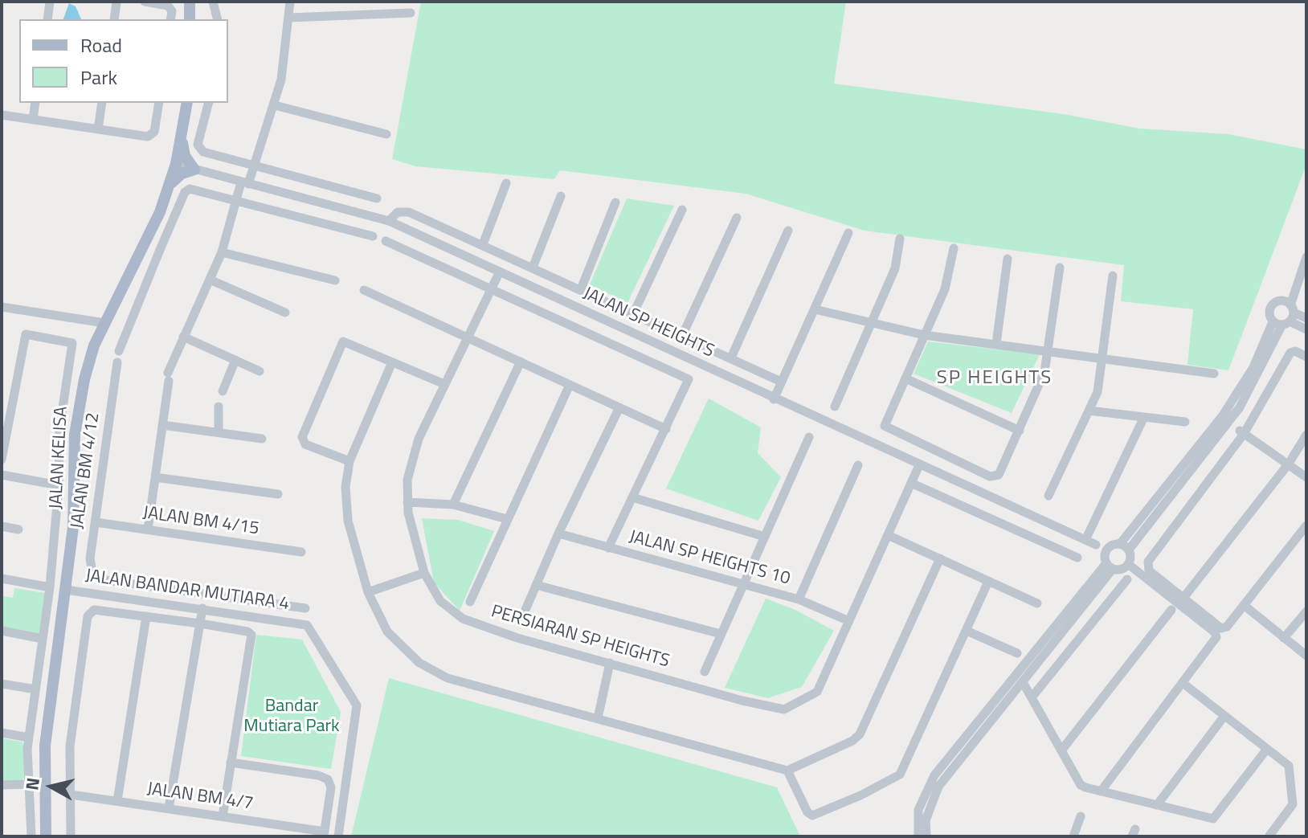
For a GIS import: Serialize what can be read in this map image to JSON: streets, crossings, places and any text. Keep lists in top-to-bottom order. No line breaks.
{"streets":{"main road":["JALAN KELISA"],"street":["JALAN SP HEIGHTS","JALAN BM 4/12","JALAN BM 4/15","JALAN SP HEIGHTS 10","JALAN BANDAR MUTIARA 4","PERSIARAN SP HEIGHTS","JALAN BM 4/7"]},"crossings":[["JALAN SP HEIGHTS","JALAN KELISA"],["JALAN SP HEIGHTS","PERSIARAN SP HEIGHTS"],["JALAN KELISA","JALAN BANDAR MUTIARA 4"],["JALAN BM 4/12","JALAN BM 4/15"],["JALAN SP HEIGHTS 10","PERSIARAN SP HEIGHTS"]],"districts":["SP HEIGHTS"],"parks":["Bandar Mutiara Park"],"legend":["Road","Park"],"north":"left"}
